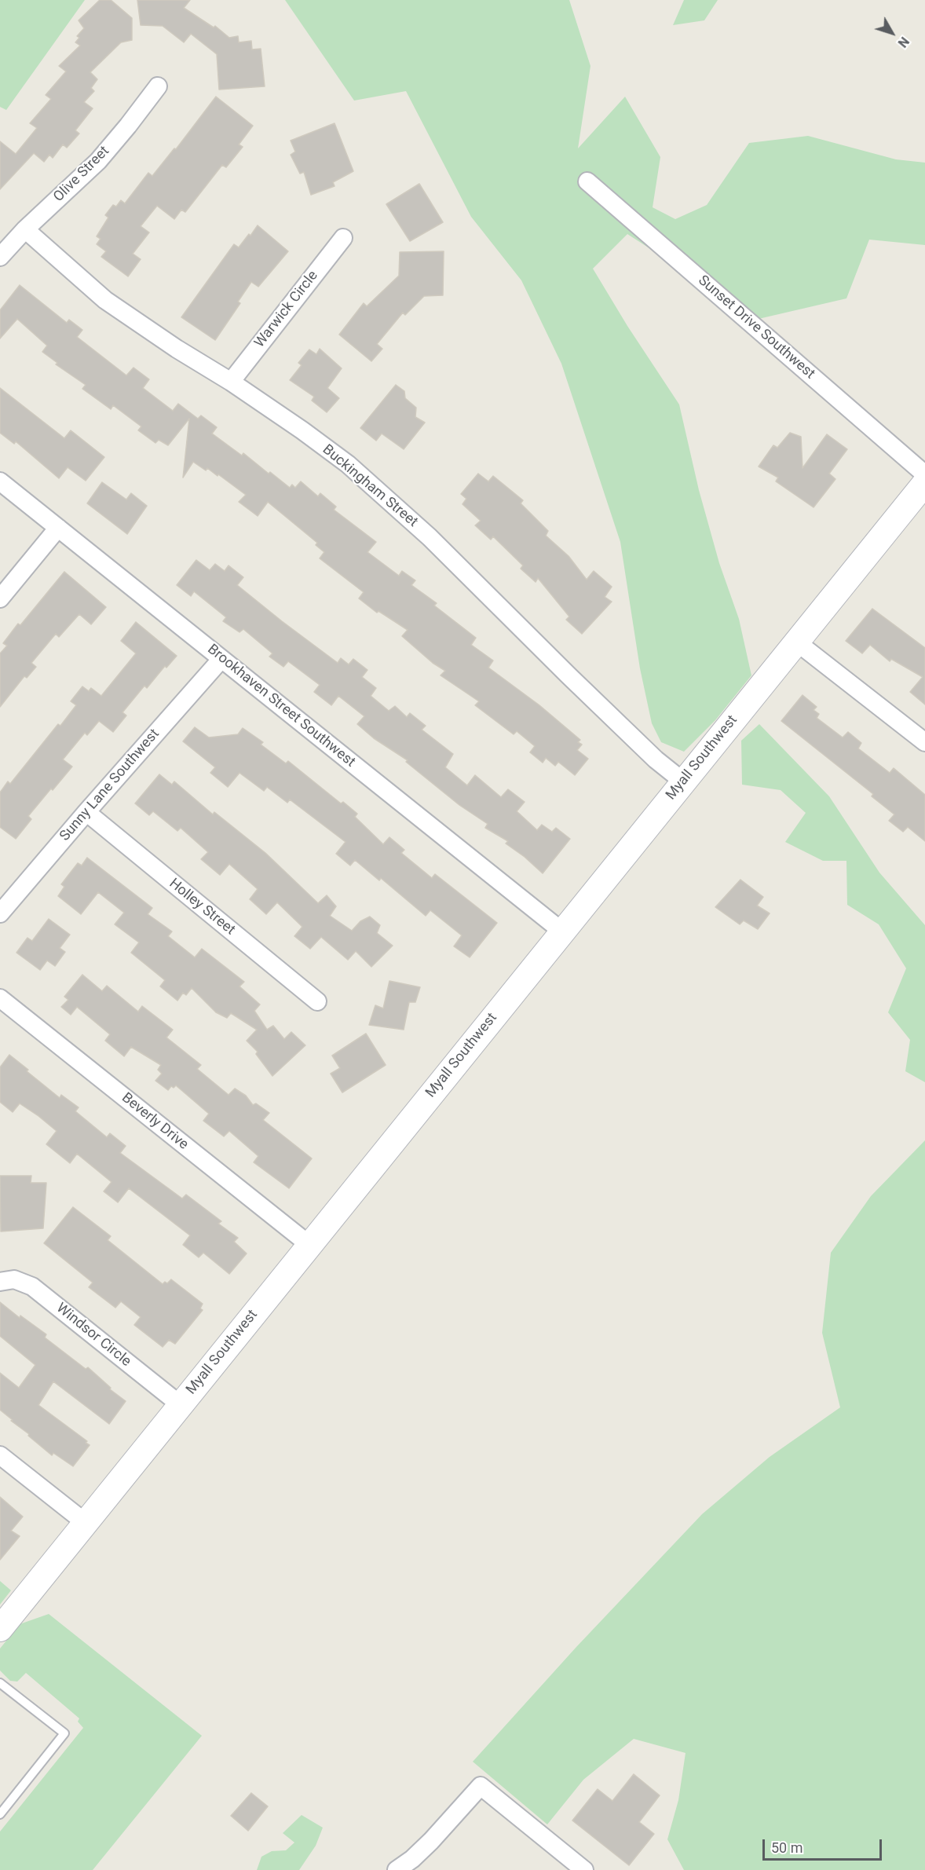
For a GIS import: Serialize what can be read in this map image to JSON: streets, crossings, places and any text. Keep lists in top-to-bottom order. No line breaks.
{"streets":{"street":["Olive Street","Warwick Circle","Sunset Drive Southwest","Buckingham Street","Brookhaven Street Southwest","Myall Southwest","Sunny Lane Southwest","Holley Street","Beverly Drive","Windsor Circle"]},"crossings":[["Olive Street","Buckingham Street"],["Warwick Circle","Buckingham Street"],["Buckingham Street","Myall Southwest"],["Brookhaven Street Southwest","Myall Southwest"],["Brookhaven Street Southwest","Sunny Lane Southwest"],["Myall Southwest","Beverly Drive"],["Myall Southwest","Windsor Circle"],["Sunny Lane Southwest","Holley Street"]],"scale_bar":"50 m","north":"bottom right"}
